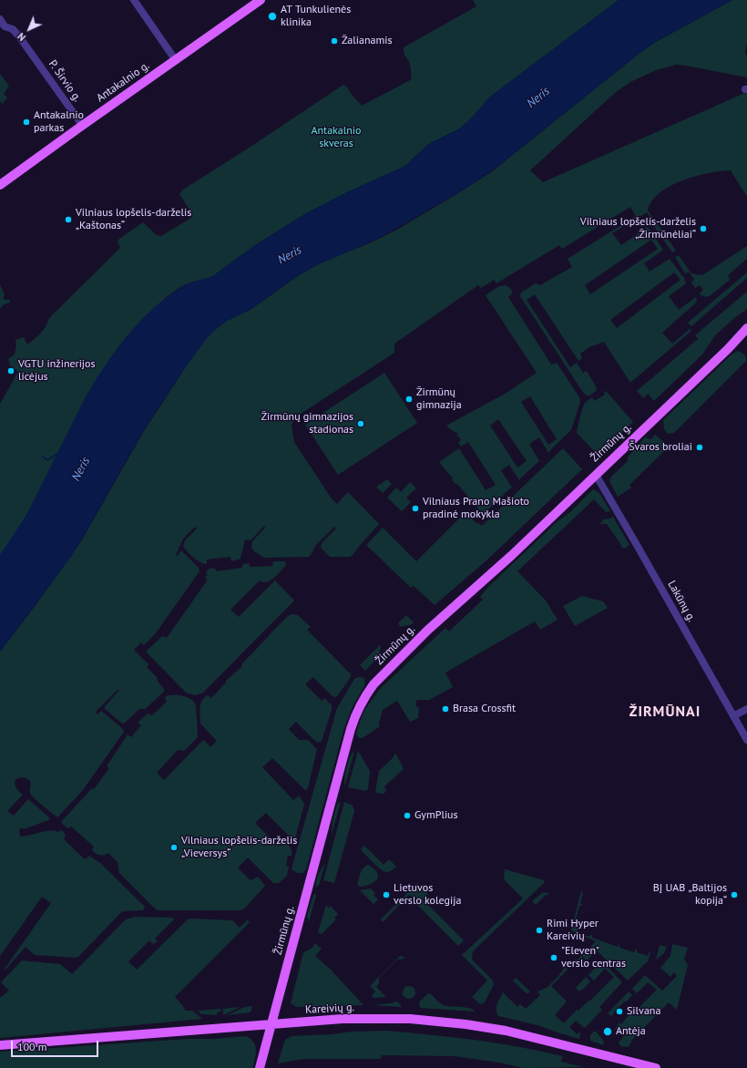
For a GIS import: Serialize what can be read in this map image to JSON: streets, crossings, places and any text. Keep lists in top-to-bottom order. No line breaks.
{"streets":{"main road":["Antakalnio g.","Žirmūnų g.","Kareivių g."],"street":["P. Širvio g.","Lakūnų g."]},"crossings":[["P. Širvio g.","Antakalnio g."],["Žirmūnų g.","Lakūnų g."],["Žirmūnų g.","Kareivių g."]],"districts":["ŽIRMŪNAI"],"water":["Neris"],"parks":["Antakalnio skveras"],"places":["AT Tunkulienės klinika","Žalianamis","Antakalnio parkas","Vilniaus lopšelis-darželis „Kaštonas“","Vilniaus lopšelis-darželis „Žirmūnėliai“","VGTU inžinerijos licėjus","Žirmūnų gimnazija","Žirmūnų gimnazijos stadionas","Švaros broliai","Vilniaus Prano Mašioto pradinė mokykla","Brasa Crossfit","GymPlius","Vilniaus lopšelis-darželis „Vieversys“","Lietuvos verslo kolegija","BĮ UAB „Baltijos kopija“","Rimi Hyper Kareivių","\"Eleven\" verslo centras","Silvana","Antėja"],"scale_bar":"100 m","north":"bottom left"}
